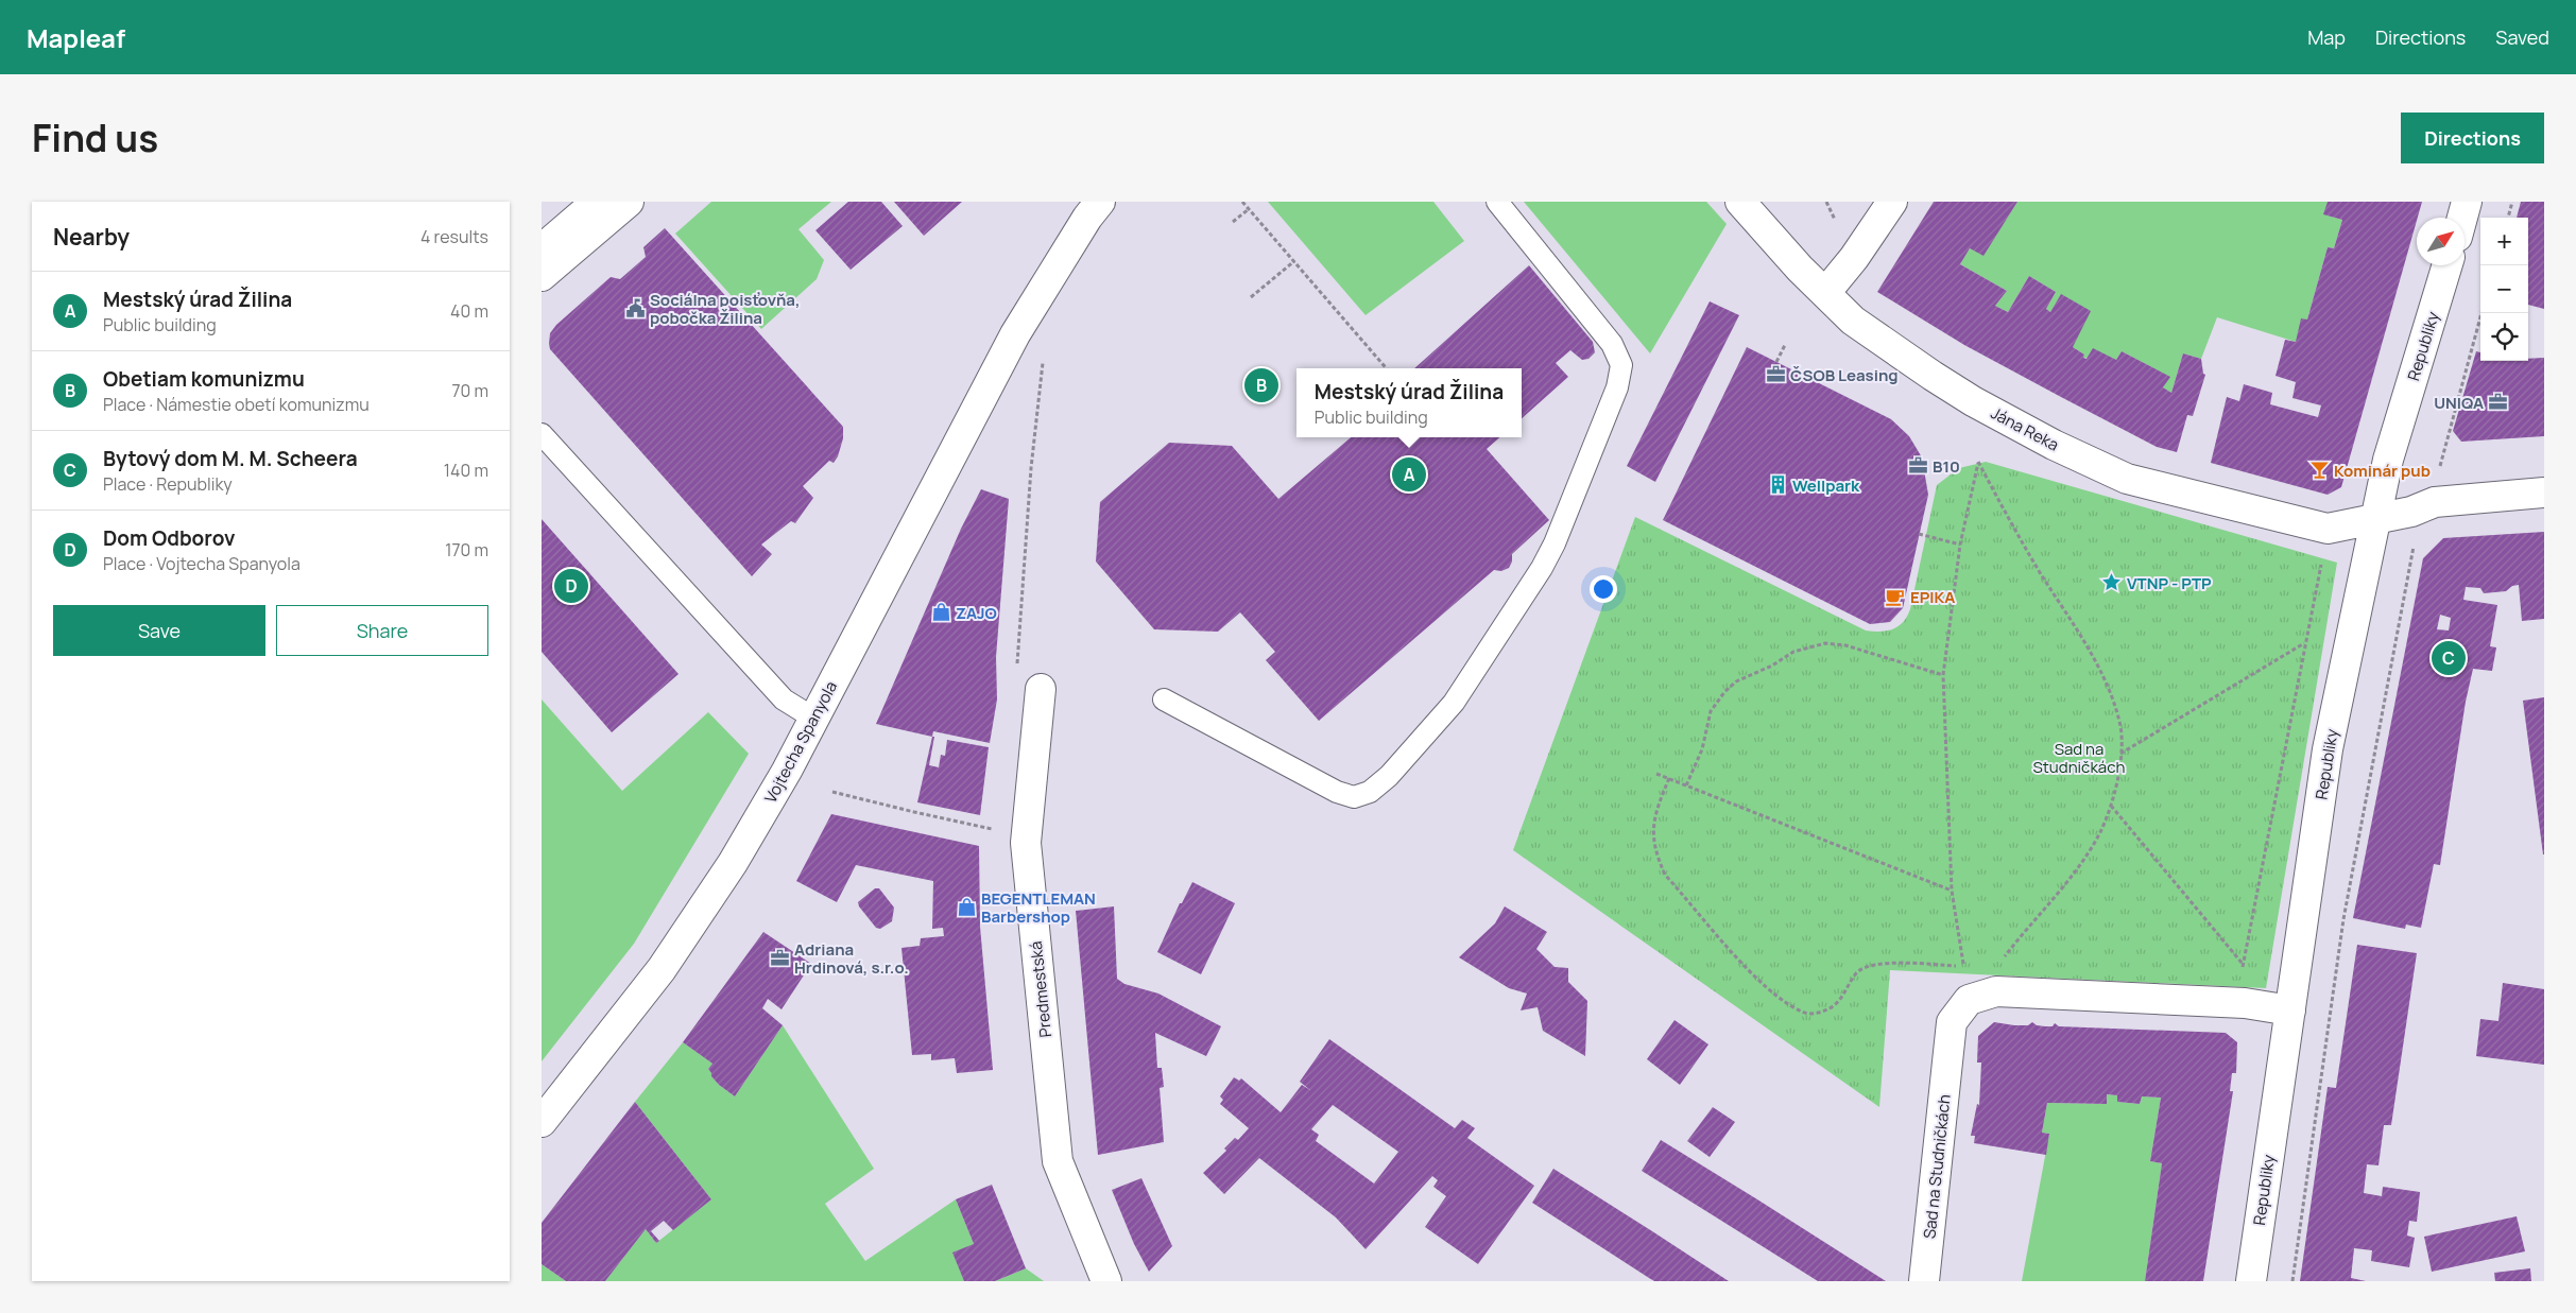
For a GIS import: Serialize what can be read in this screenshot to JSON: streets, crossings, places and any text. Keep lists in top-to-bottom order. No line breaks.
{"streets":{"street":["Republiky","Jána Reka","Vojtecha Spanyola","Predmestská","Sad na Studničkách"]},"crossings":[["Republiky","Jána Reka"],["Republiky","Sad na Studničkách"]],"parks":["Sad na Studničkách"],"places":{"public building":["Sociálna poisťovňa, pobočka Žilina"],"office":["ČSOB Leasing","UNIQA","B10","Adriana Hrdinová, s.r.o."],"bar":["Kominár pub"],"building":["Wellpark"],"place":["VTNP - PTP"],"cafe":["EPIKA"],"shop":["ZAJO","BEGENTLEMAN Barbershop"]},"north":"top right","page":{"header":"Mapleaf","nav":["Map","Directions","Saved"],"title":"Find us","buttons":["Directions",["Save","Share"]],"heading":["Nearby","4 results"],"map_buttons":["+","−"],"list":[{"mark":"A","name":"Mestský úrad Žilina","note":"Public building","value":"40 m"},{"mark":"B","name":"Obetiam komunizmu","note":"Place · Námestie obetí komunizmu","value":"70 m"},{"mark":"C","name":"Bytový dom M. M. Scheera","note":"Place · Republiky","value":"140 m"},{"mark":"D","name":"Dom Odborov","note":"Place · Vojtecha Spanyola","value":"170 m"}],"pins":["B","A","D","C"],"popup":["Mestský úrad Žilina","Public building"]}}
